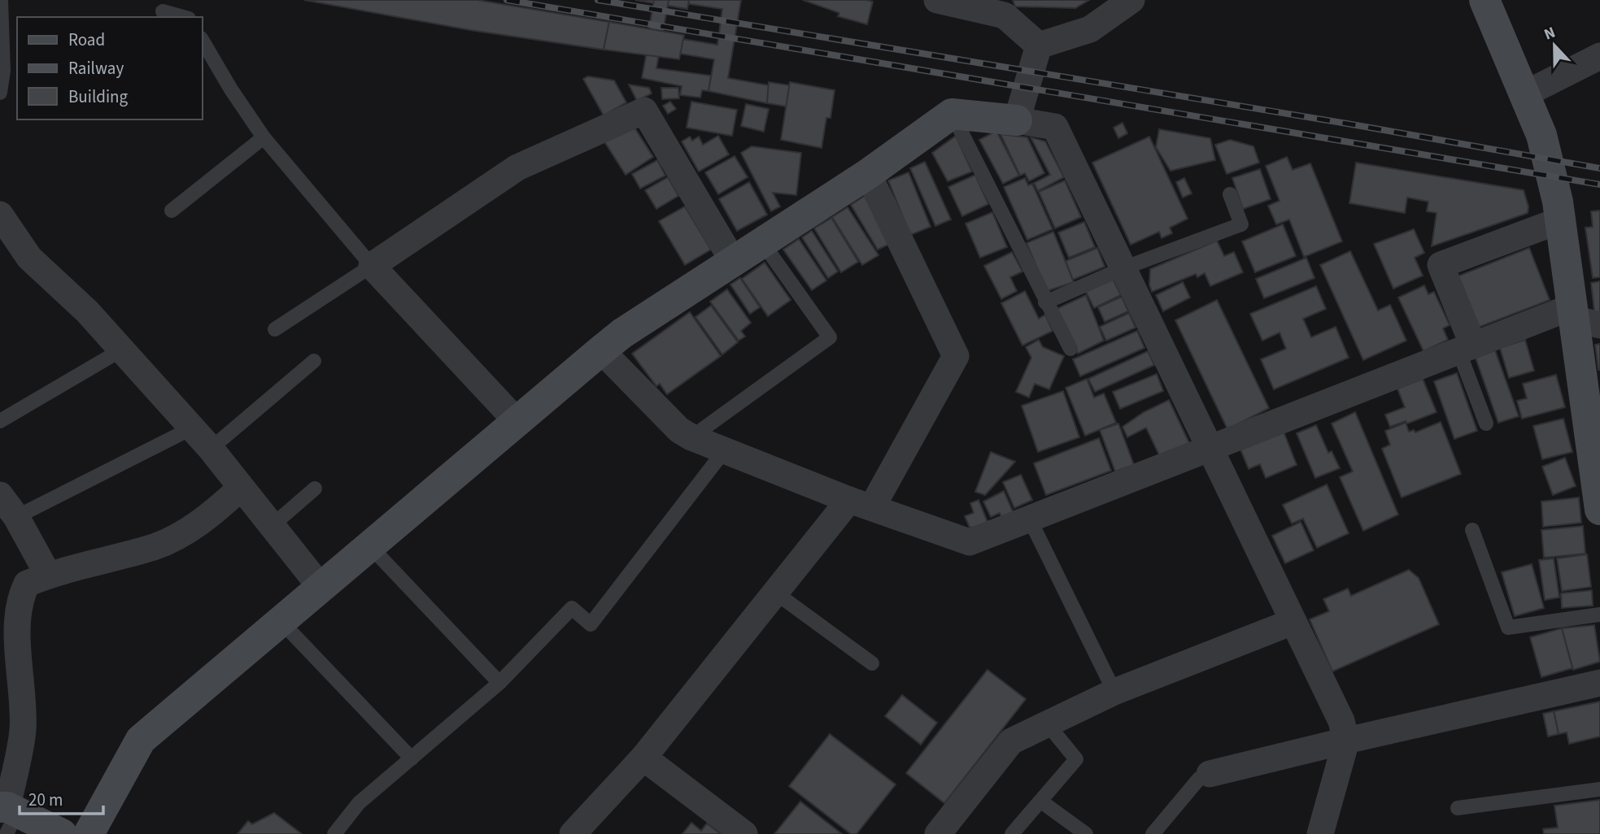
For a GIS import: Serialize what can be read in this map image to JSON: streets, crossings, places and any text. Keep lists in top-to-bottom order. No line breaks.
{"legend":["Road","Railway","Building"],"scale_bar":"20 m","north":"top"}
